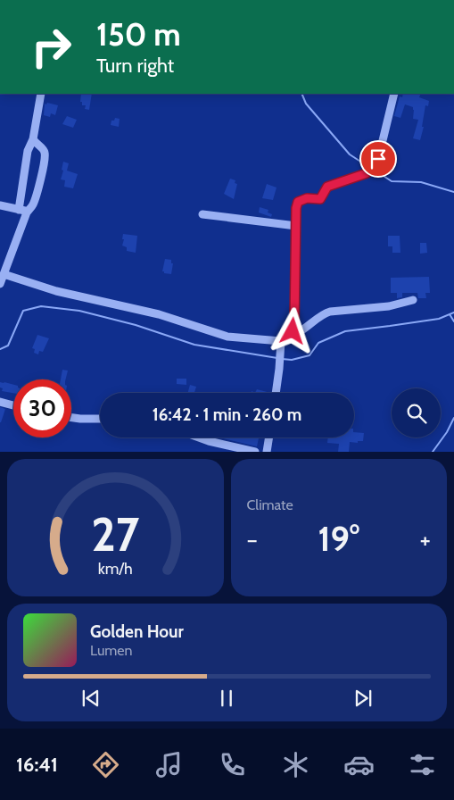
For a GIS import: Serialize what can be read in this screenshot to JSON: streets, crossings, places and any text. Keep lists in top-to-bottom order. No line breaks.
{"page":{"turn":["150 m","Turn right"],"limit":"30","trip":"16:42 · 1 min · 260 m","tile":"Climate","heat":["−","19°","+"],"song":["Golden Hour","Lumen"],"tabs":"16:41","gauge":["27","km/h"]}}
